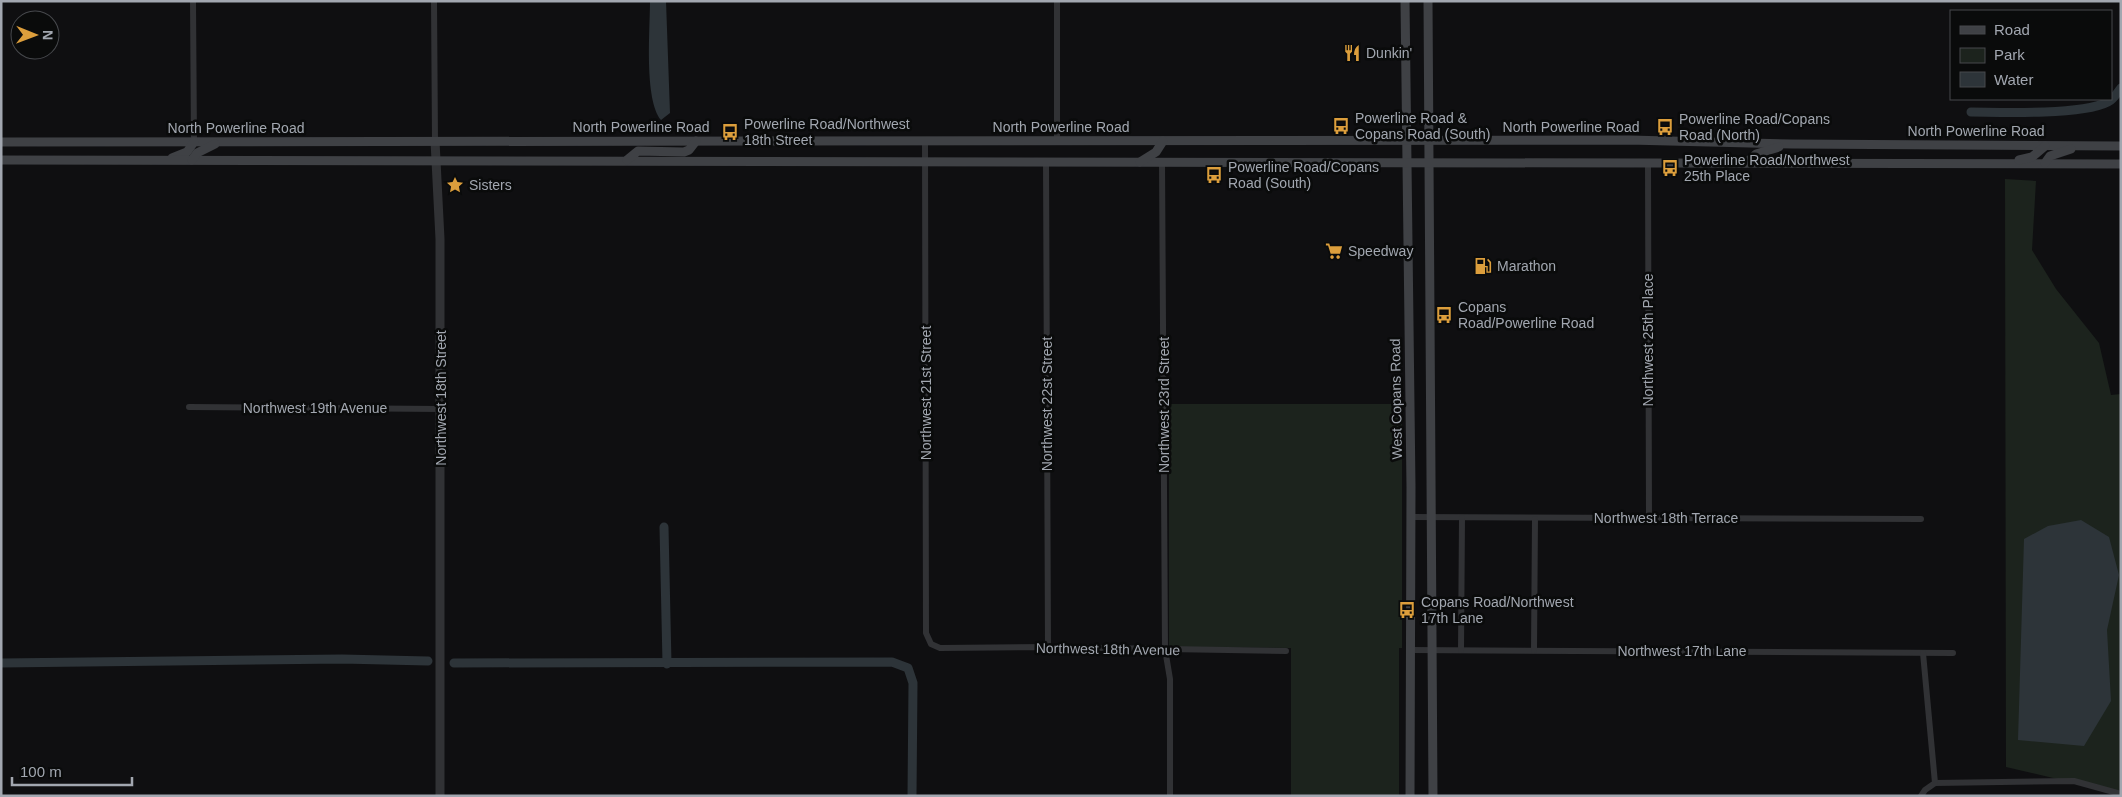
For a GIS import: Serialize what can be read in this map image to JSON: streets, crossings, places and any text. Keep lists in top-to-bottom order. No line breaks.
{"streets":{"main road":["North Powerline Road","West Copans Road"],"street":["Northwest 25th Place","Northwest 21st Street","Northwest 18th Street","Northwest 22st Street","Northwest 23rd Street","Northwest 19th Avenue","Northwest 18th Terrace","Northwest 18th Avenue","Northwest 17th Lane"]},"crossings":[["North Powerline Road","Northwest 21st Street"],["North Powerline Road","Northwest 18th Street"],["North Powerline Road","West Copans Road"],["Northwest 25th Place","Northwest 18th Terrace"],["Northwest 21st Street","Northwest 18th Avenue"],["Northwest 18th Street","Northwest 19th Avenue"],["West Copans Road","Northwest 18th Terrace"],["West Copans Road","Northwest 17th Lane"],["Northwest 22st Street","Northwest 18th Avenue"],["Northwest 23rd Street","Northwest 18th Avenue"]],"places":{"restaurant":["Dunkin'"],"bus stop":["Powerline Road & Copans Road (South)","Powerline Road/Copans Road (North)","Powerline Road/Northwest 18th Street","Powerline Road/Northwest 25th Place","Powerline Road/Copans Road (South)","Copans Road/Powerline Road","Copans Road/Northwest 17th Lane"],"place":["Sisters"],"supermarket":["Speedway"],"fuel station":["Marathon"]},"legend":["Road","Park","Water"],"scale_bar":"100 m","north":"right"}
